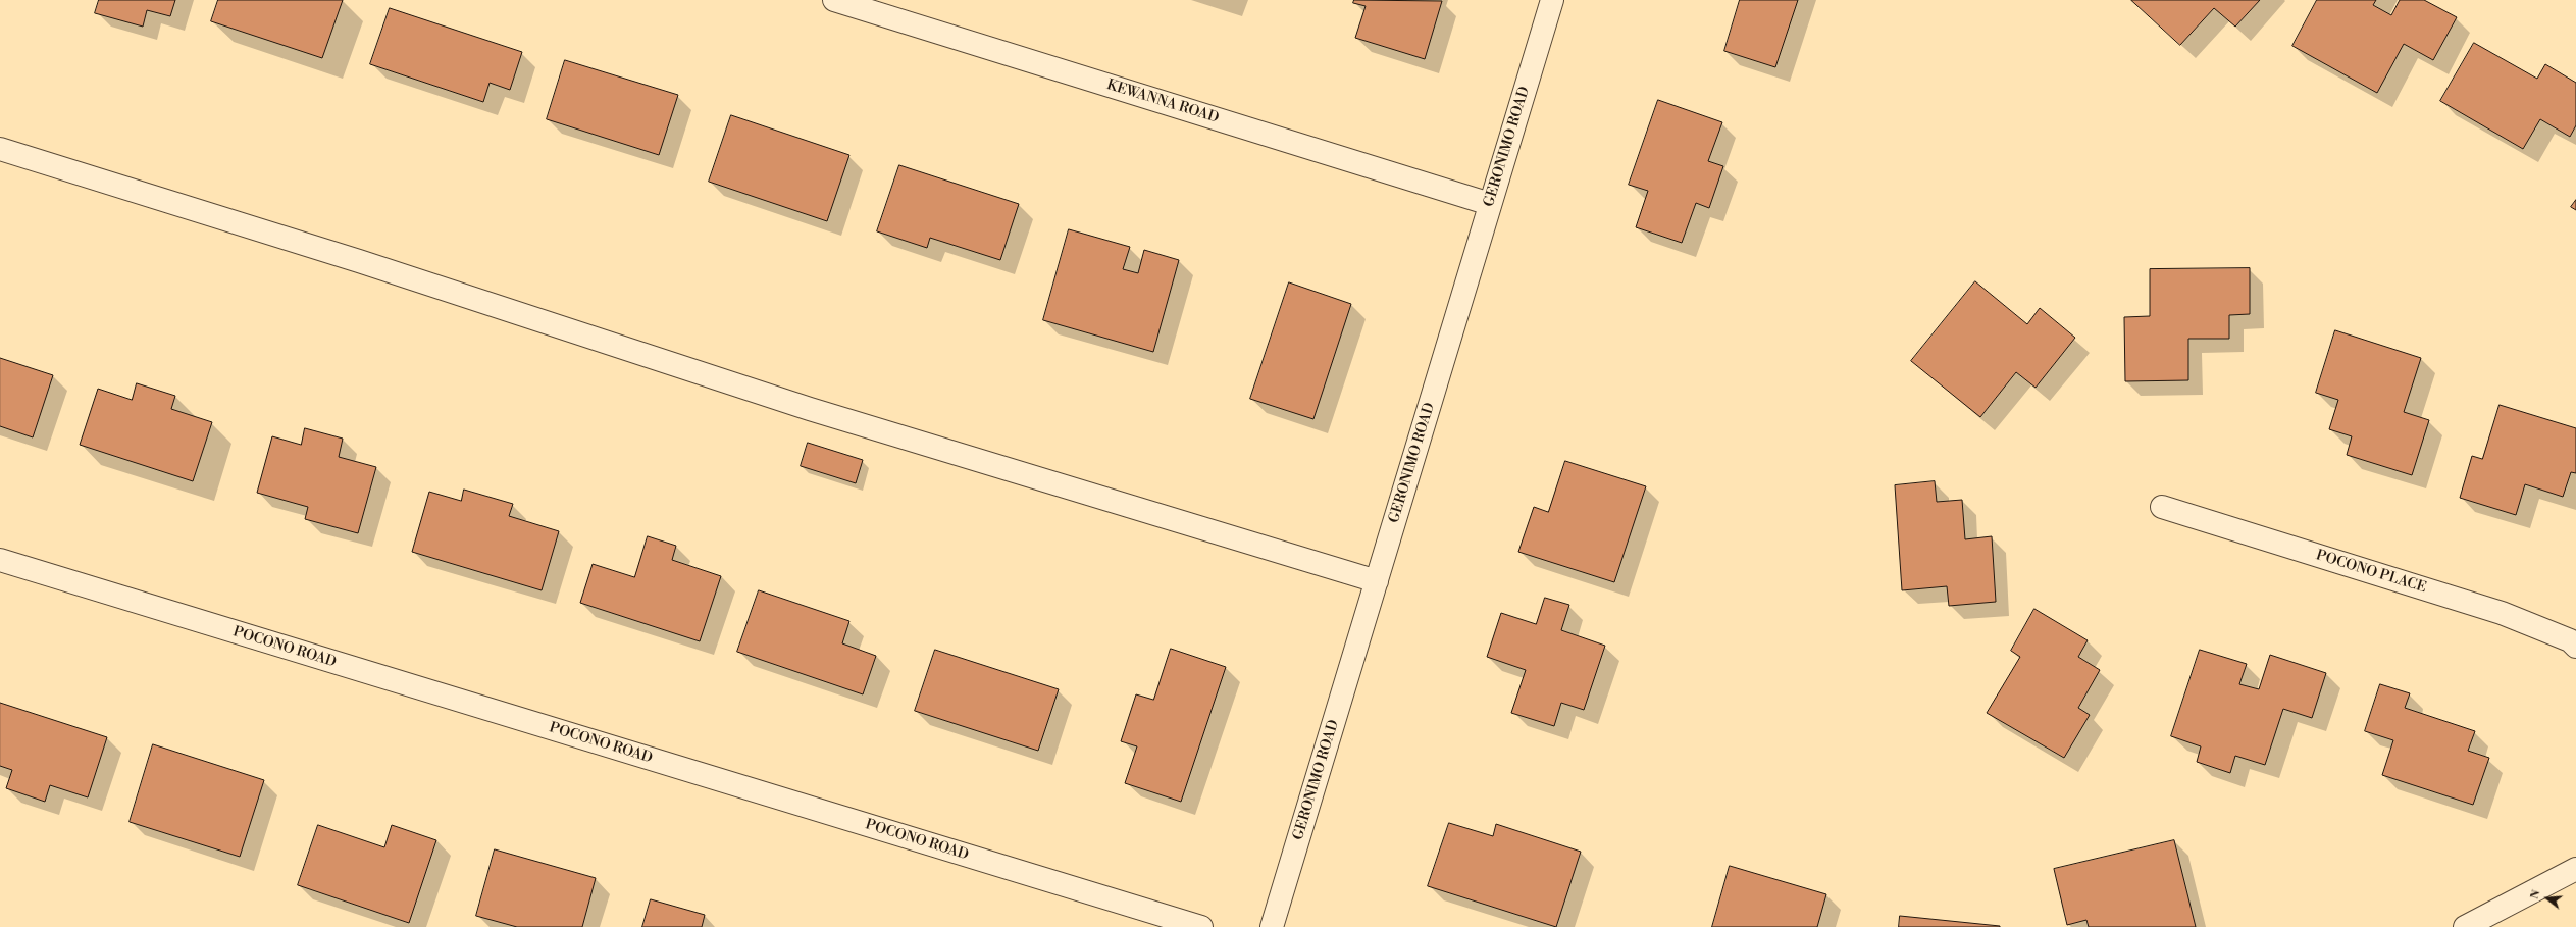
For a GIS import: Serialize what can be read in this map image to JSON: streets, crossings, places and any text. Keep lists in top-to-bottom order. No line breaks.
{"streets":{"street":["KEWANNA ROAD","GERONIMO ROAD","POCONO PLACE","POCONO ROAD"]},"crossings":[["KEWANNA ROAD","GERONIMO ROAD"]],"north":"left"}
